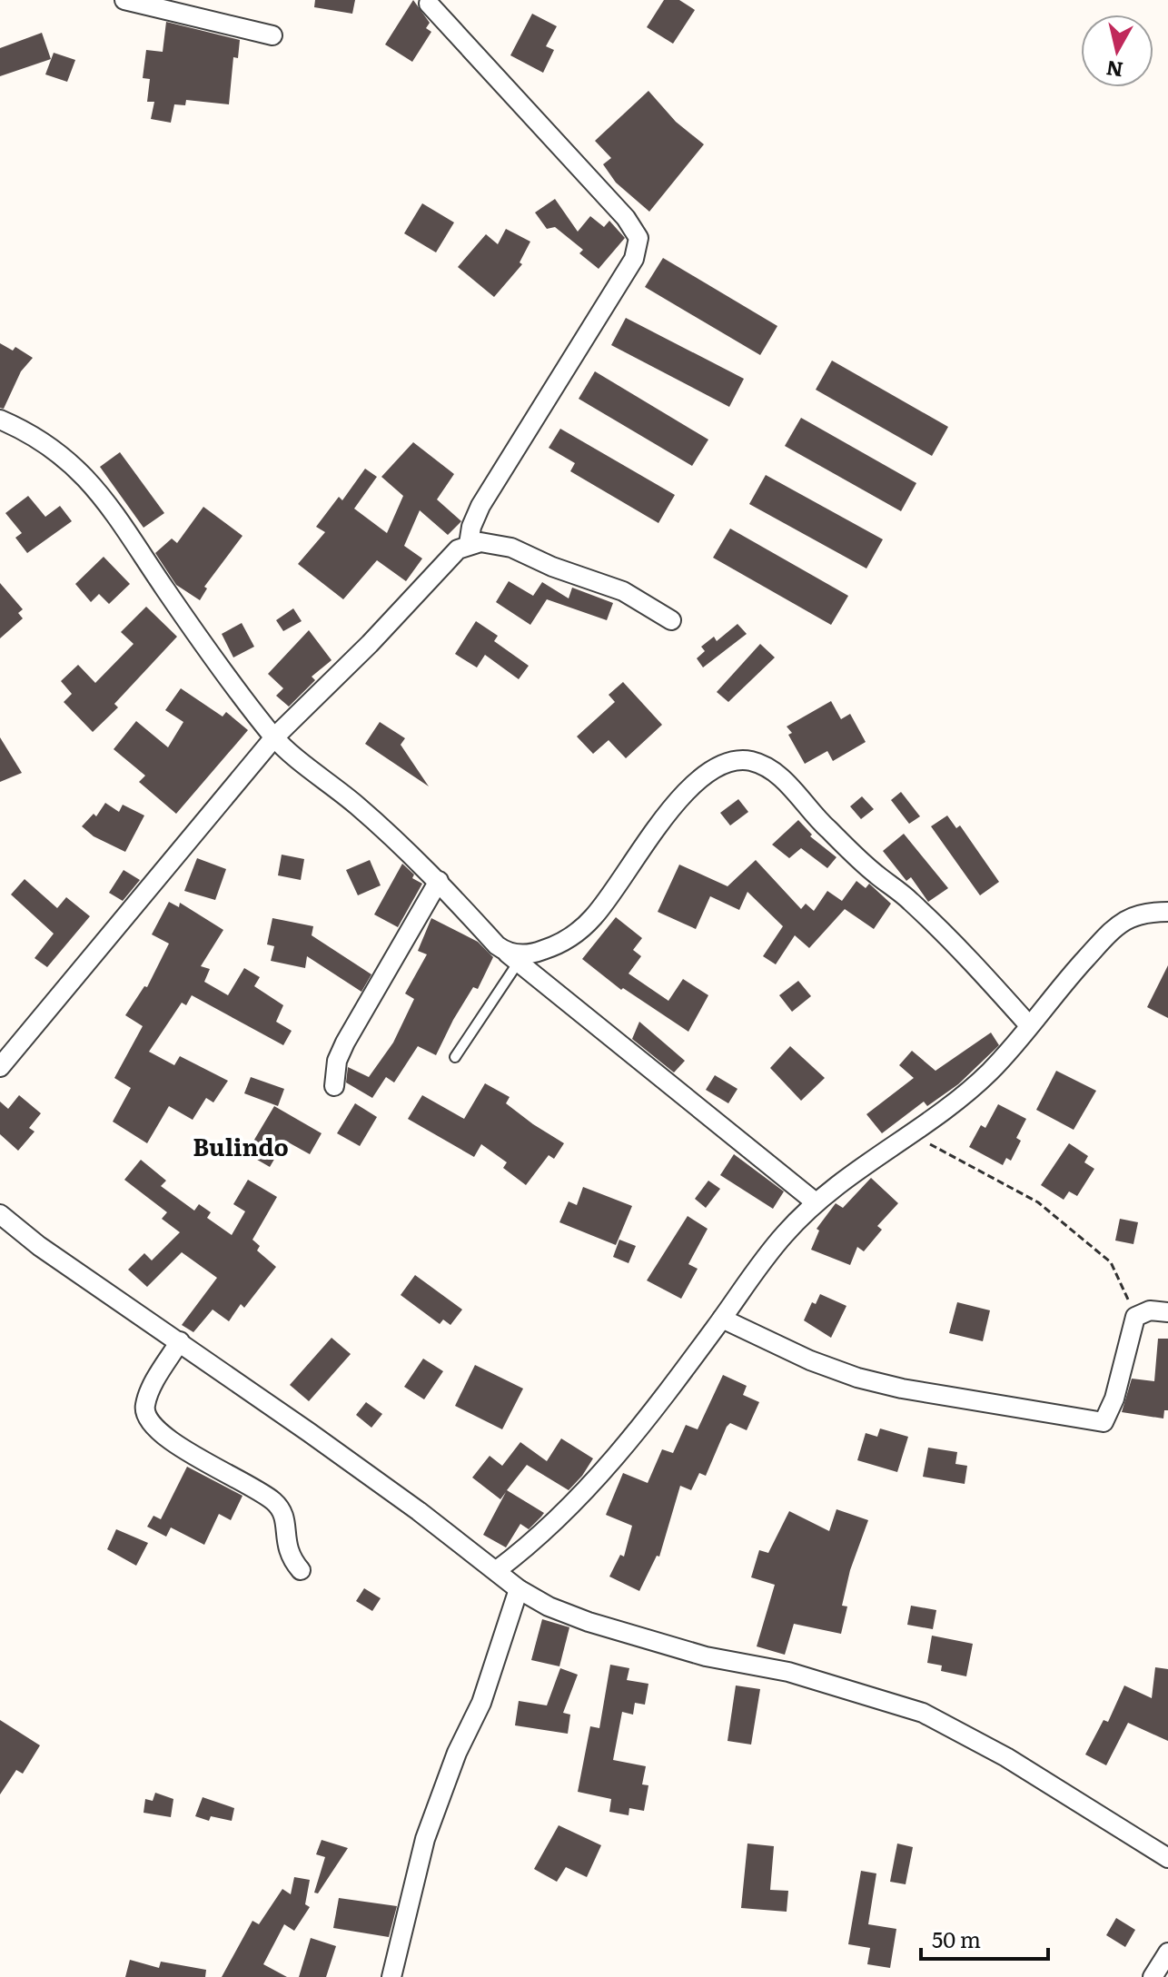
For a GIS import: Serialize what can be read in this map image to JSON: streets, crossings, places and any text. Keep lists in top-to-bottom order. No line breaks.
{"districts":["Bulindo"],"scale_bar":"50 m","north":"bottom"}
